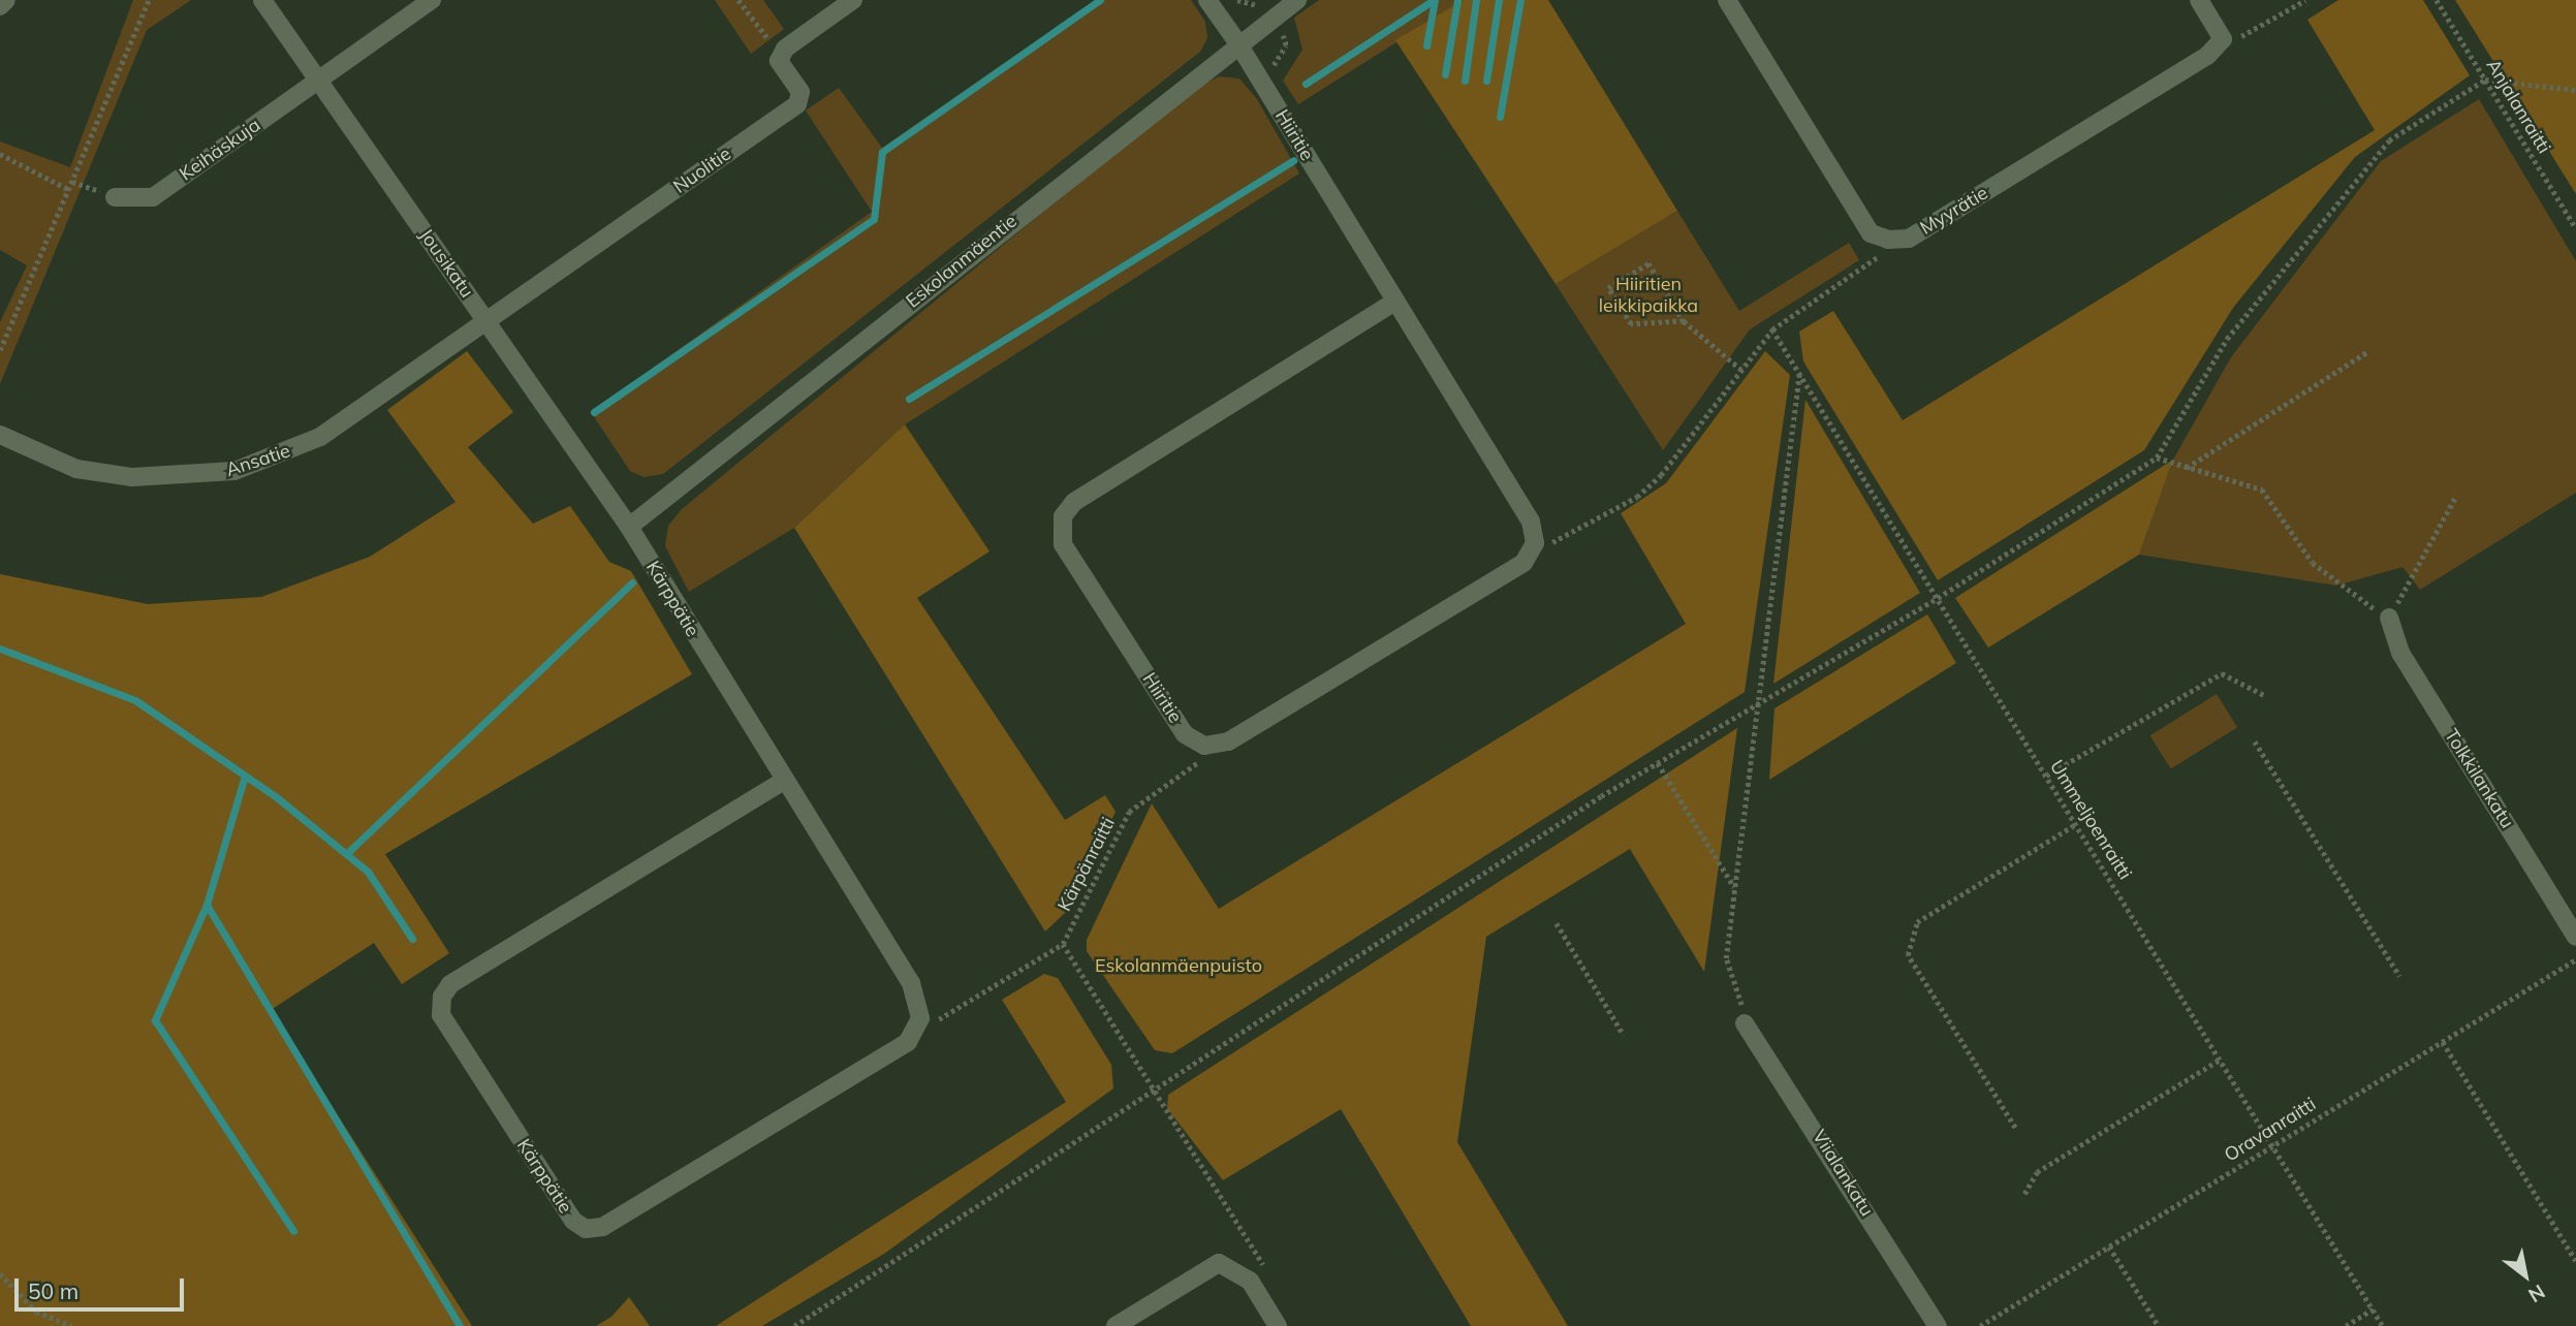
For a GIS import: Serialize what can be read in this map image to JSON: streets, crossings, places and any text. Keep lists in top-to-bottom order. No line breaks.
{"streets":{"street":["Hiiritie","Keihäskuja","Nuolitie","Myyrätie","Eskolanmäentie","Jousikatu","Ansatie","Kärppätie","Tolkkilankatu","Viialankatu"],"path":["Anjalanraitti","Ummeljoenraitti","Kärpänraitti","Oravanraitti"]},"crossings":[["Hiiritie","Eskolanmäentie"],["Hiiritie","Kärpänraitti"],["Keihäskuja","Jousikatu"],["Nuolitie","Jousikatu"],["Nuolitie","Ansatie"],["Eskolanmäentie","Jousikatu"],["Eskolanmäentie","Kärppätie"],["Jousikatu","Ansatie"],["Jousikatu","Kärppätie"],["Ummeljoenraitti","Oravanraitti"]],"parks":["Hiiritien leikkipaikka","Eskolanmäenpuisto"],"scale_bar":"50 m","north":"bottom right"}
